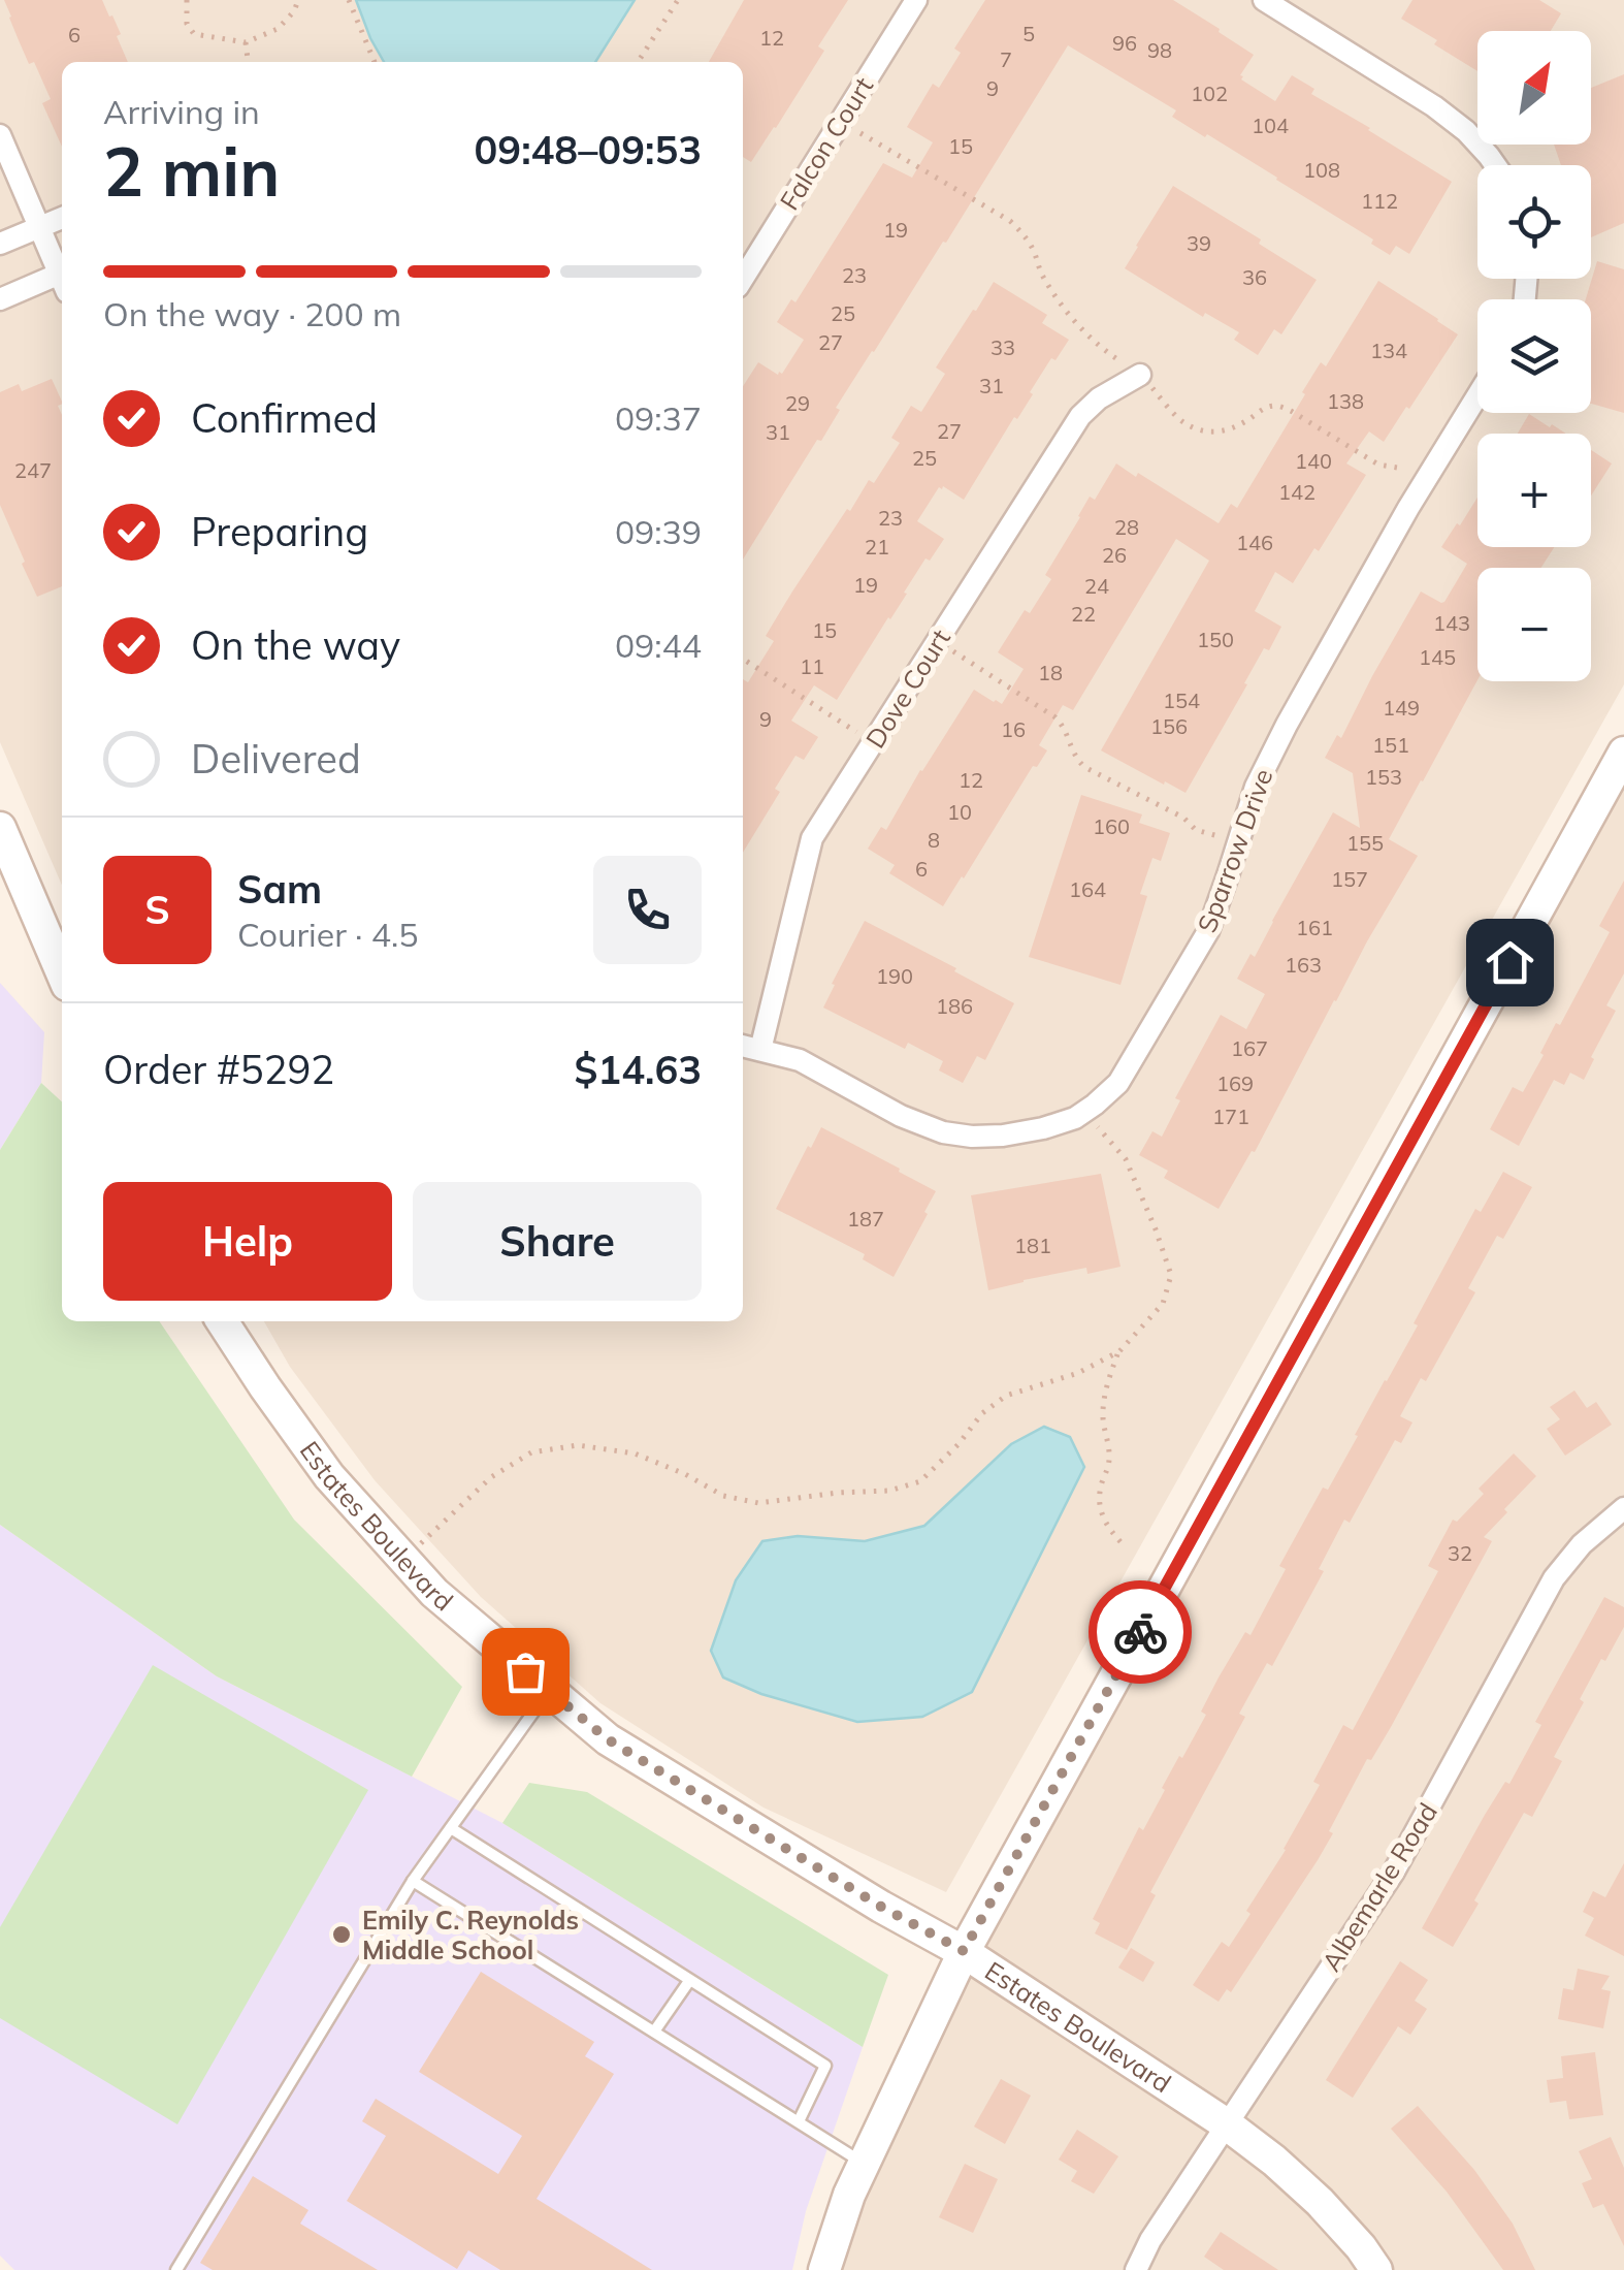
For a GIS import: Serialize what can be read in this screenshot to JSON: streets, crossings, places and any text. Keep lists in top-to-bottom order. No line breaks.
{"streets":{"street":["Falcon Court","Dove Court","Sparrow Drive","Estates Boulevard","Albemarle Road"]},"crossings":[["Dove Court","Sparrow Drive"],["Estates Boulevard","Albemarle Road"]],"places":["Emily C. Reynolds Middle School"],"house_numbers":["5","6","12","96","98","7","9","102","104","15","108","112","19","39","23","36","25","27","33","134","31","138","29","27","31","25","140","247","142","23","28","146","21","26","19","24","22","143","15","150","145","11","18","154","149","9","156","16","151","153","12","10","160","8","155","6","157","164","161","163","190","186","167","169","171","187","181","32"],"north":"top right","page":{"map_buttons":["+","−"],"heading":["2 min","Arriving in","09:48–09:53"],"panel":["Sam","Courier · 4.5","Order #5292","$14.63"],"bar":"On the way · 200 m","list":[["Confirmed","09:37"],["Preparing","09:39"],["On the way","09:44"],"Delivered"],"round":"S","buttons":["Help","Share"]}}
